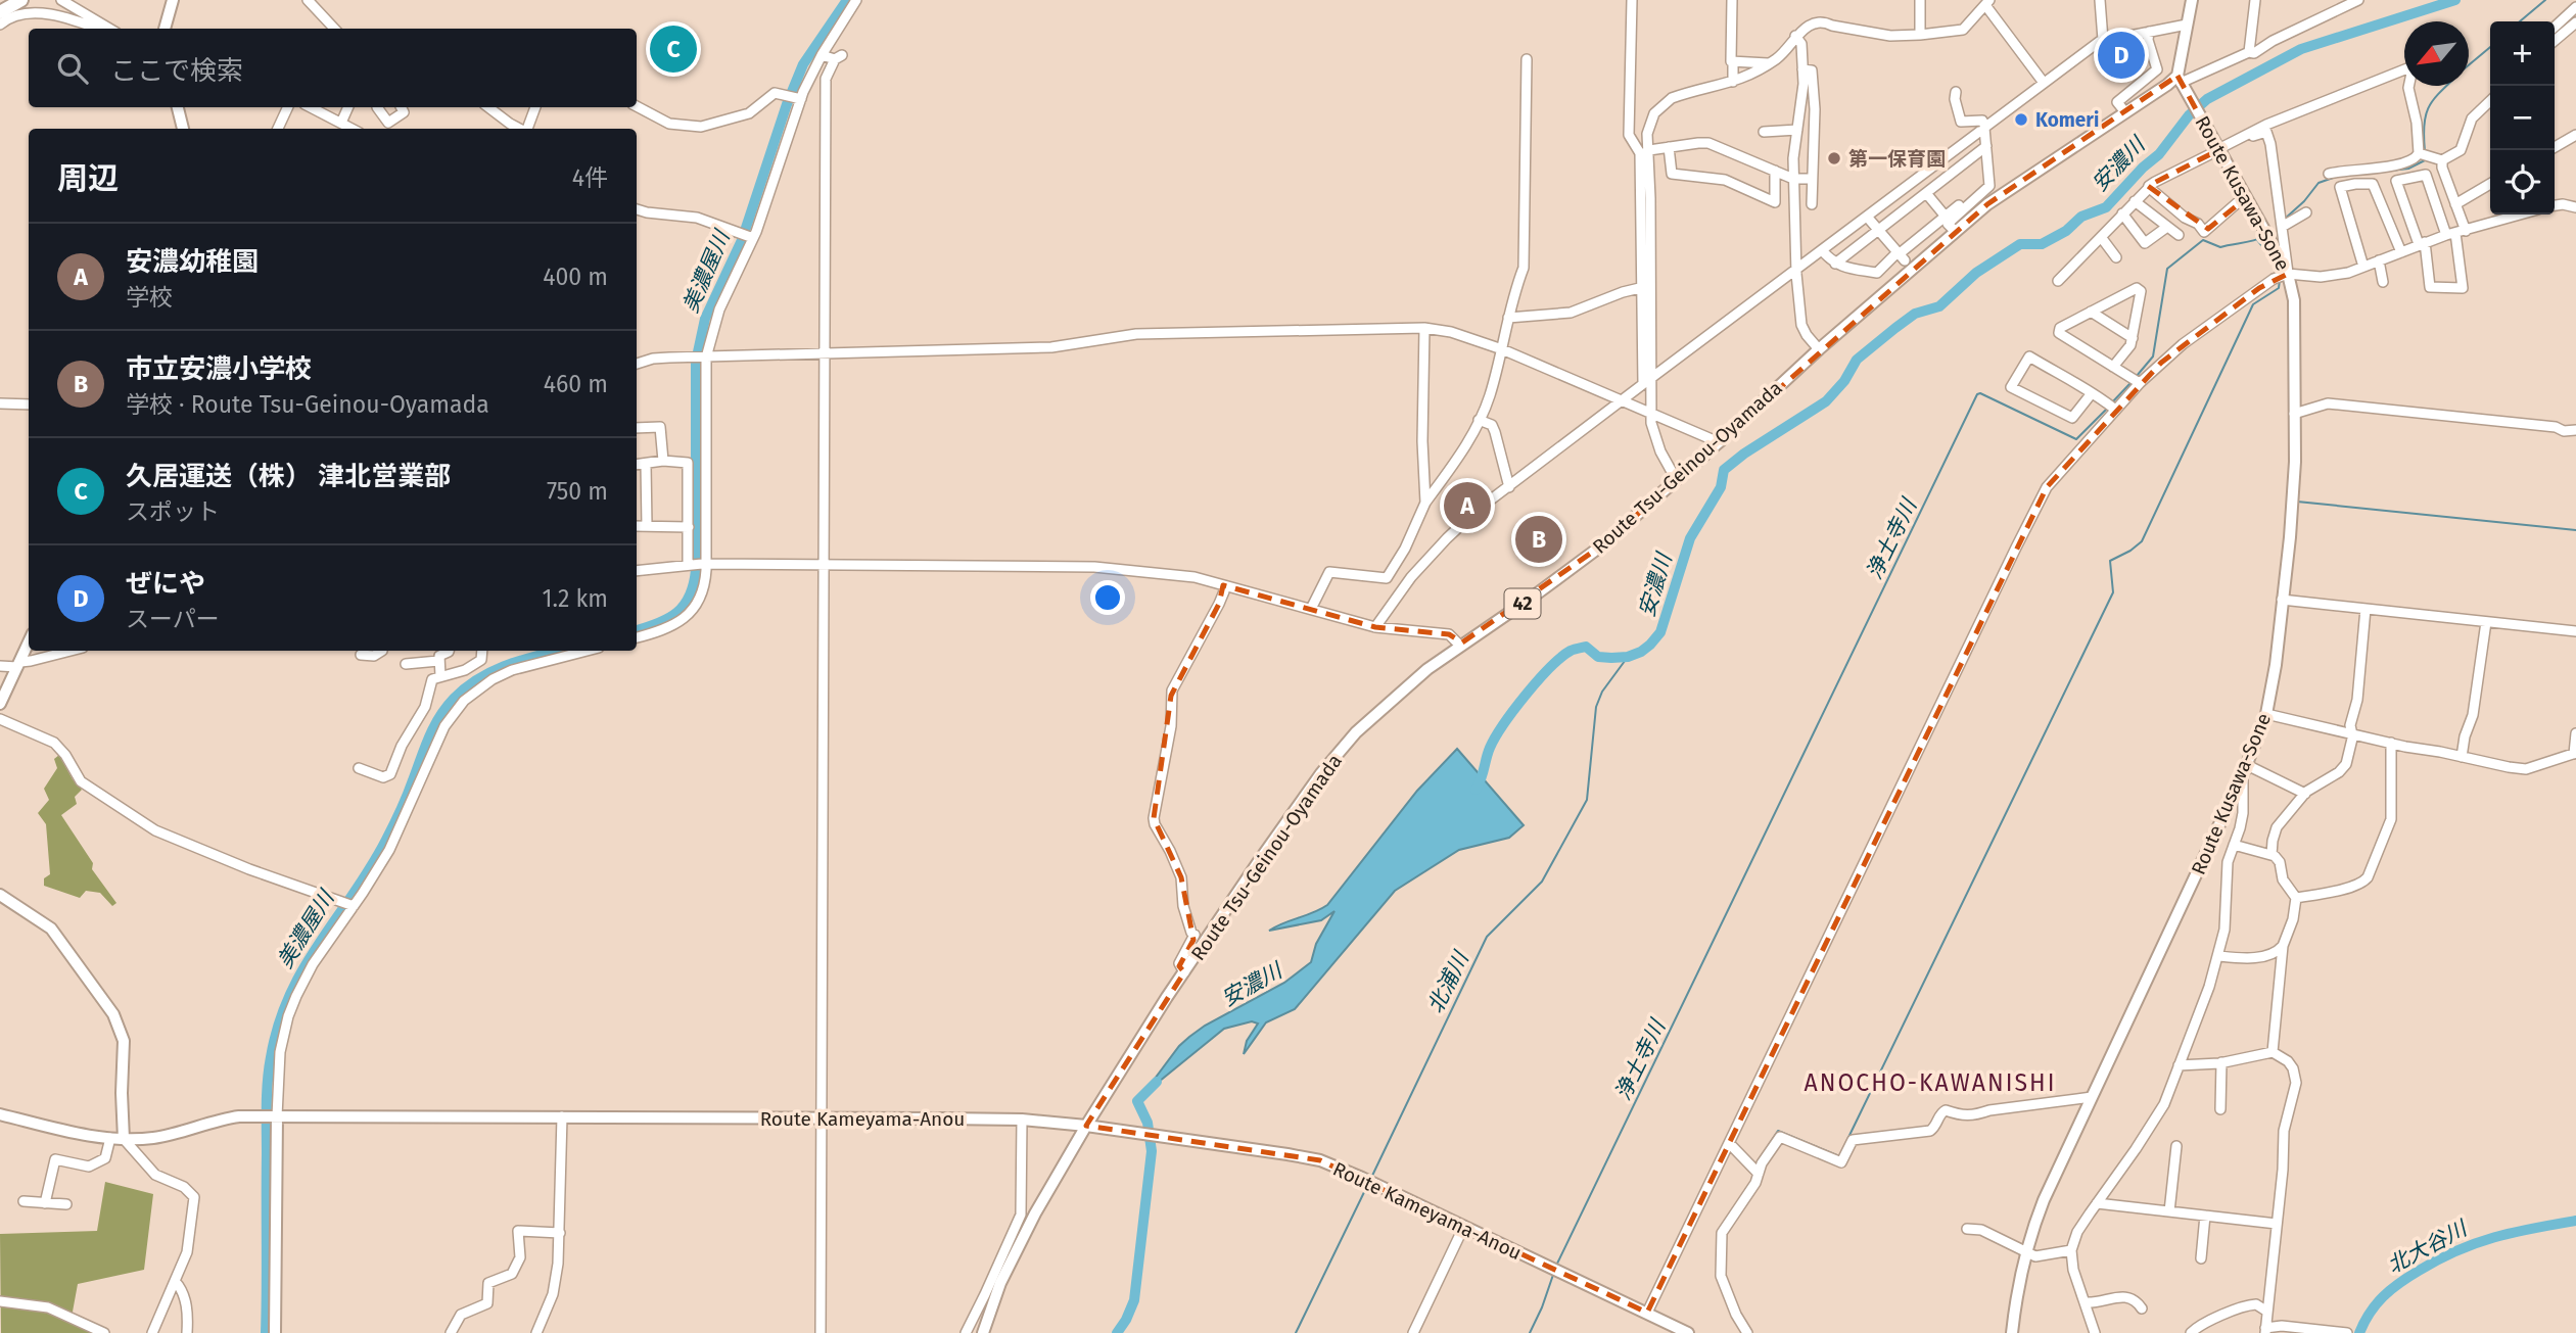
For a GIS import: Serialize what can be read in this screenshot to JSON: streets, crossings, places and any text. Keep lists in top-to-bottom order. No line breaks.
{"streets":{"main road":["Route Kusawa-Sone","Route Tsu-Geinou-Oyamada","42","Route Kameyama-Anou"]},"crossings":[["Route Kusawa-Sone","Route Tsu-Geinou-Oyamada"],["Route Tsu-Geinou-Oyamada","Route Kameyama-Anou"]],"districts":["ANOCHO-KAWANISHI"],"water":["安濃川","美濃屋川","浄土寺川","北浦川","北大谷川"],"places":["Komeri","第一保育園"],"north":"bottom left","page":{"map_buttons":["+","−"],"pins":["C","D","A","B"],"search":"ここで検索","heading":["周辺","4件"],"list":[{"mark":"A","name":"安濃幼稚園","note":"学校","value":"400 m"},{"mark":"B","name":"市立安濃小学校","note":"学校 · Route Tsu-Geinou-Oyamada","value":"460 m"},{"mark":"C","name":"久居運送（株） 津北営業部","note":"スポット","value":"750 m"},{"mark":"D","name":"ぜにや","note":"スーパー","value":"1.2 km"}]}}
